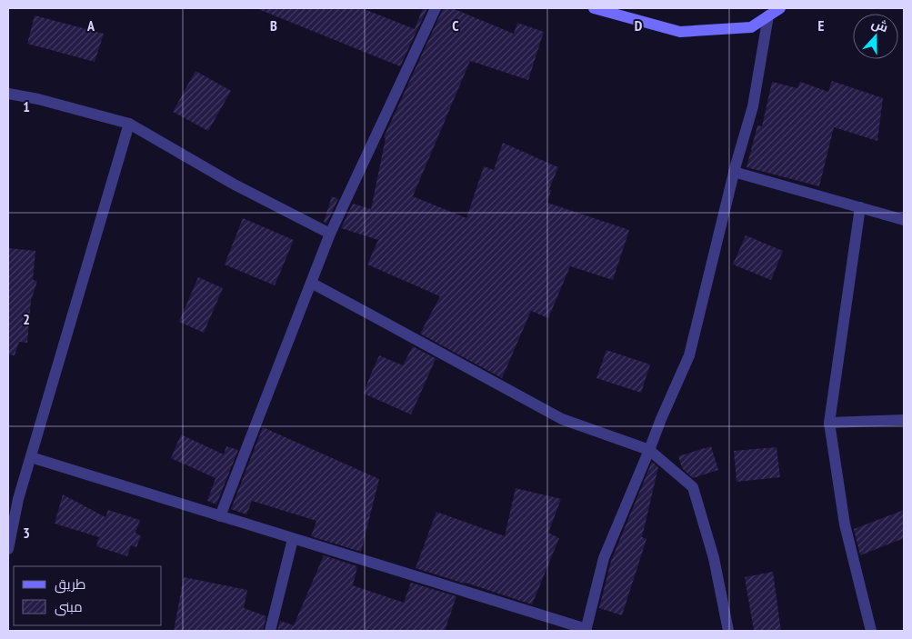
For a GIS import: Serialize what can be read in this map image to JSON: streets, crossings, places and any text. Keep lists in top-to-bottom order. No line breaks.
{"legend":["طريق","مبنى"],"north":"top","grid":{"columns":["A","B","C","D","E"],"rows":["1","2","3"]}}
